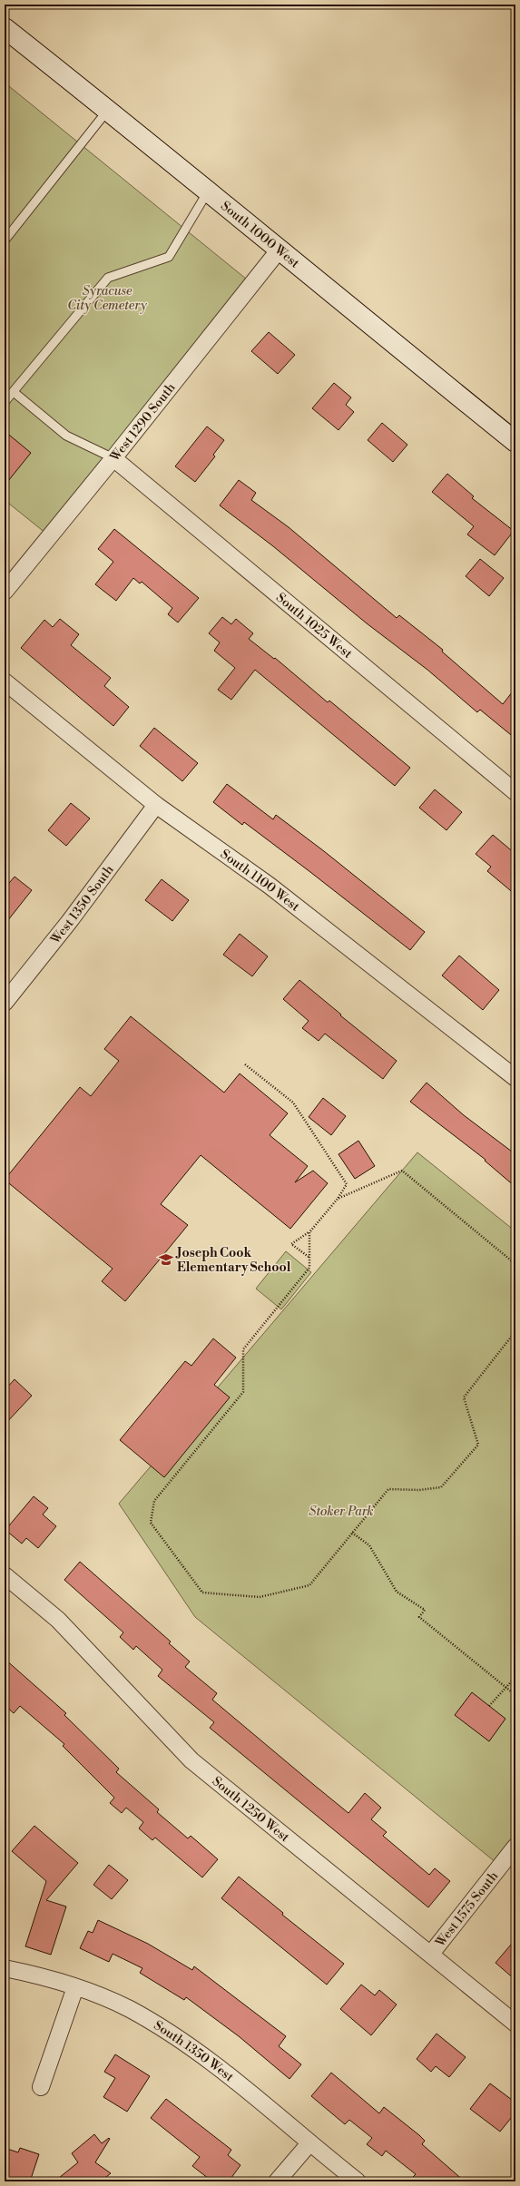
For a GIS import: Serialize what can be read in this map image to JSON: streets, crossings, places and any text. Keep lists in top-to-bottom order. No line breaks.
{"streets":{"main road":["South 1000 West"],"street":["West 1290 South","South 1025 West","South 1100 West","West 1350 South","South 1250 West","West 1575 South","South 1350 West"]},"crossings":[["South 1000 West","West 1290 South"],["West 1290 South","South 1025 West"],["South 1100 West","West 1350 South"],["South 1250 West","West 1575 South"]],"parks":["Syracuse City Cemetery","Stoker Park"],"places":{"school or university":["Joseph Cook Elementary School"]}}
